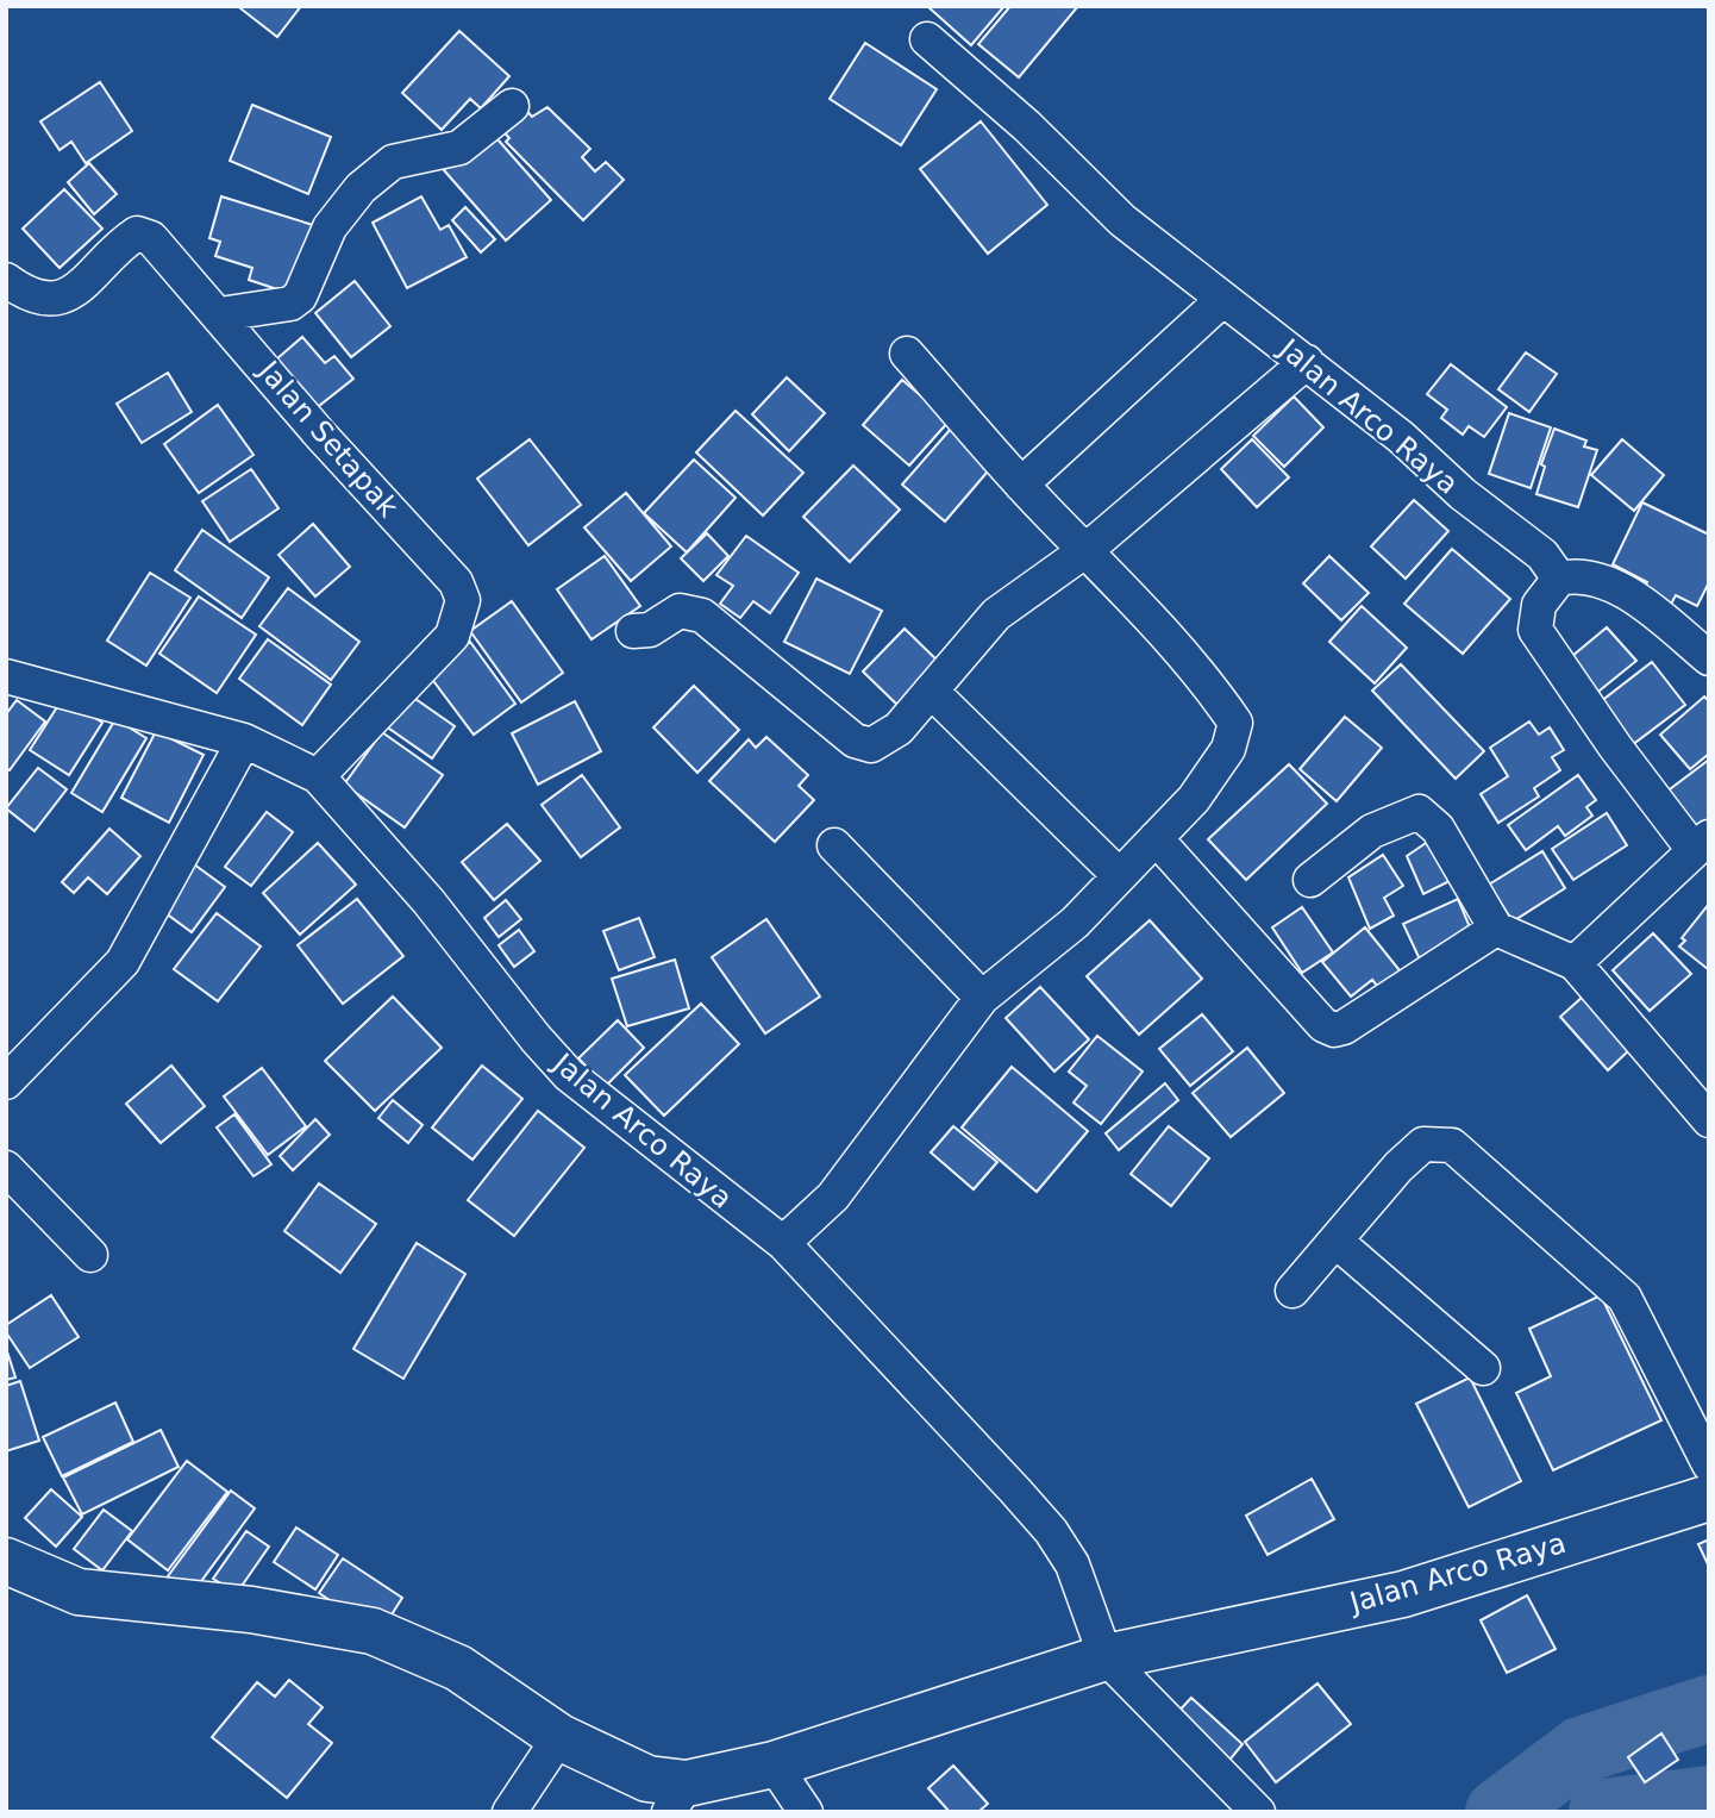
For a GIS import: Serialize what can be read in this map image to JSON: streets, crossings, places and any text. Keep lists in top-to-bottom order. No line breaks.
{"streets":{"main road":["Jalan Arco Raya"],"street":["Jalan Setapak"]},"crossings":[["Jalan Arco Raya","Jalan Setapak"]]}
